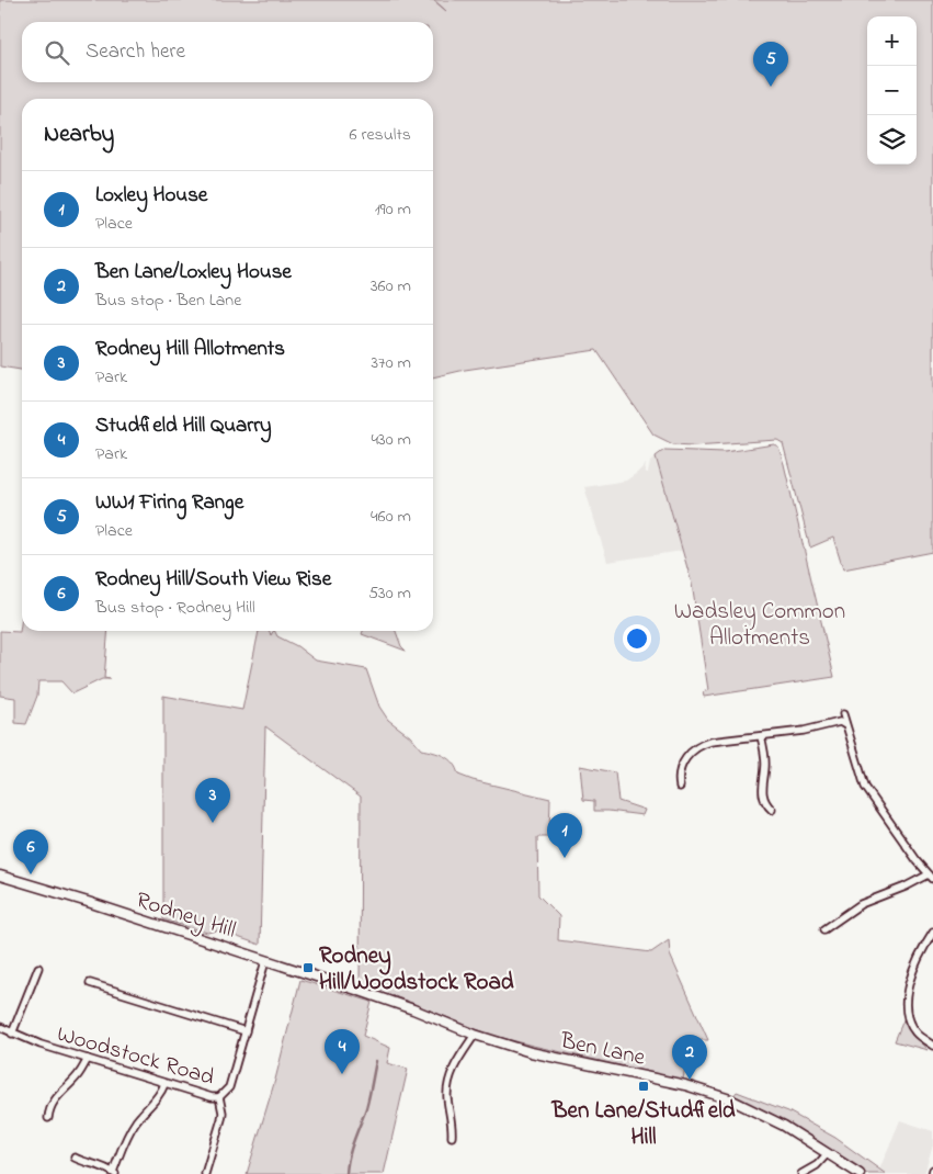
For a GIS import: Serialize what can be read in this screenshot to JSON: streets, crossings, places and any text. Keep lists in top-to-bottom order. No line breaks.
{"streets":{"street":["Rodney Hill","Ben Lane","Woodstock Road"]},"crossings":[["Rodney Hill","Ben Lane"],["Rodney Hill","Woodstock Road"]],"parks":["Wadsley Common Allotments"],"places":{"transit":["Rodney Hill/Woodstock Road","Ben Lane/Studfield Hill"]},"page":{"map_buttons":["+","−"],"search":"Search here","pins":["5","3","1","6","4","2"],"heading":["Nearby","6 results"],"list":[{"mark":"1","name":"Loxley House","note":"Place","value":"190 m"},{"mark":"2","name":"Ben Lane/Loxley House","note":"Bus stop · Ben Lane","value":"360 m"},{"mark":"3","name":"Rodney Hill Allotments","note":"Park","value":"370 m"},{"mark":"4","name":"Studfield Hill Quarry","note":"Park","value":"430 m"},{"mark":"5","name":"WW1 Firing Range","note":"Place","value":"460 m"},{"mark":"6","name":"Rodney Hill/South View Rise","note":"Bus stop · Rodney Hill","value":"530 m"}]}}
